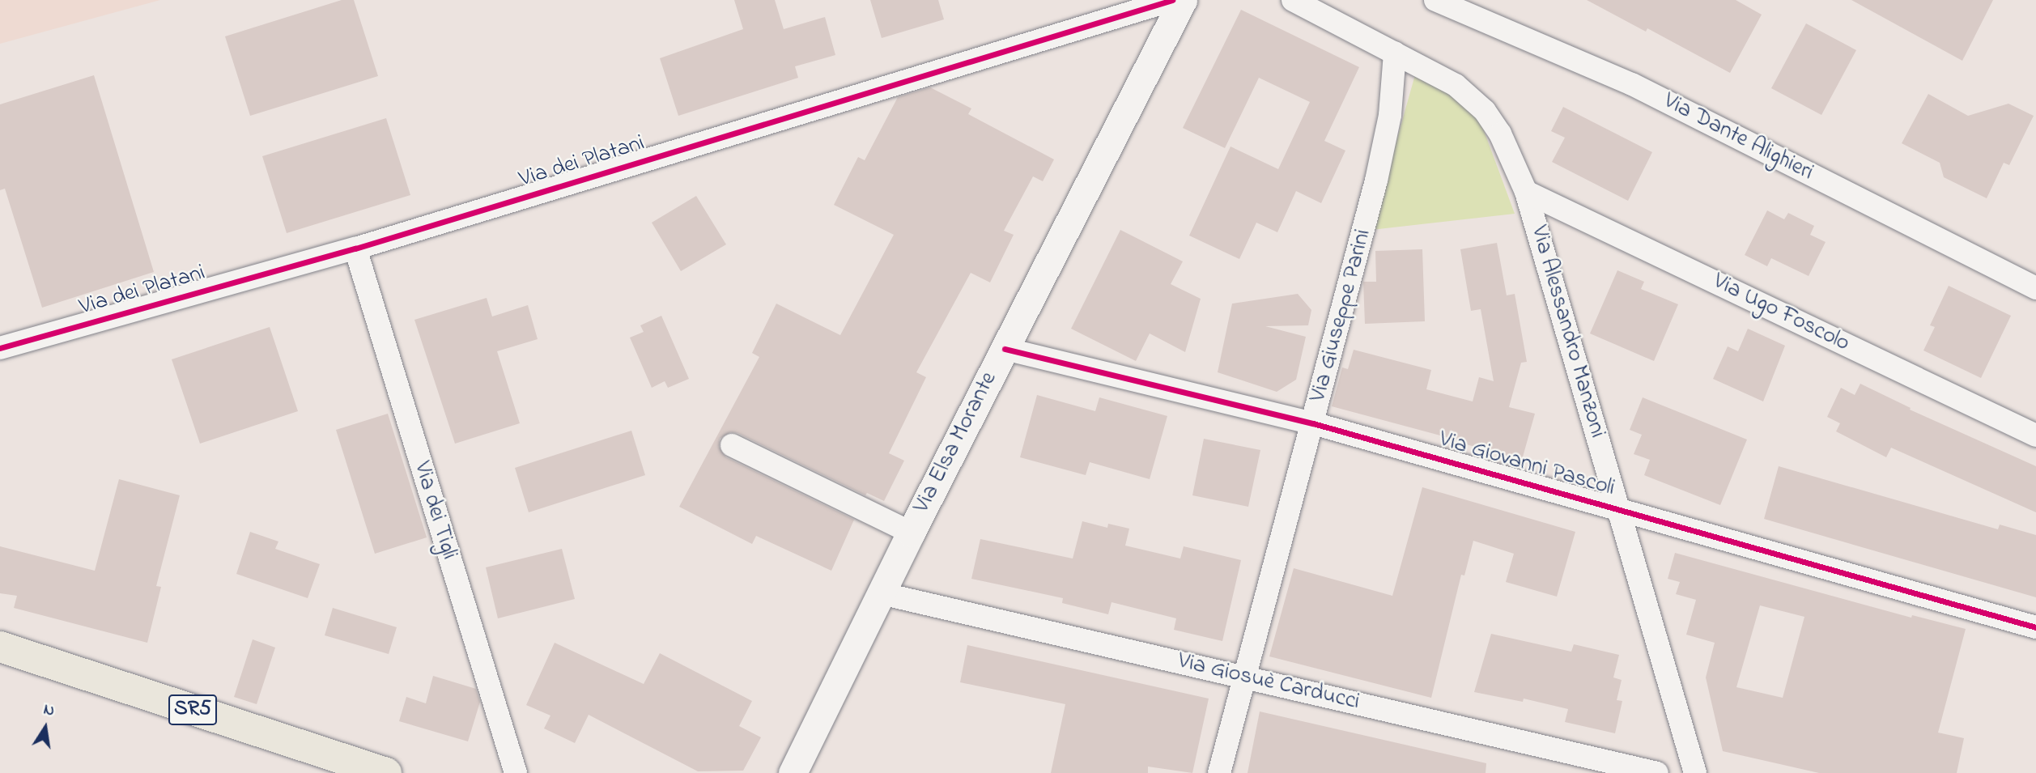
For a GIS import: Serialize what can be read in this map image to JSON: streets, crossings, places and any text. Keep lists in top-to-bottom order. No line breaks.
{"streets":{"main road":["SR5"],"street":["Via Dante Alighieri","Via dei Platani","Via Ugo Foscolo","Via Giuseppe Parini","Via Alessandro Manzoni","Via Elsa Morante","Via Giovanni Pascoli","Via dei Tigli","Via Giosuè Carducci"]},"crossings":[["Via dei Platani","Via dei Tigli"],["Via Ugo Foscolo","Via Alessandro Manzoni"],["Via Giuseppe Parini","Via Alessandro Manzoni"],["Via Giuseppe Parini","Via Giovanni Pascoli"],["Via Giuseppe Parini","Via Giosuè Carducci"],["Via Alessandro Manzoni","Via Giovanni Pascoli"],["Via Elsa Morante","Via Giovanni Pascoli"],["Via Elsa Morante","Via Giosuè Carducci"]],"north":"top"}
